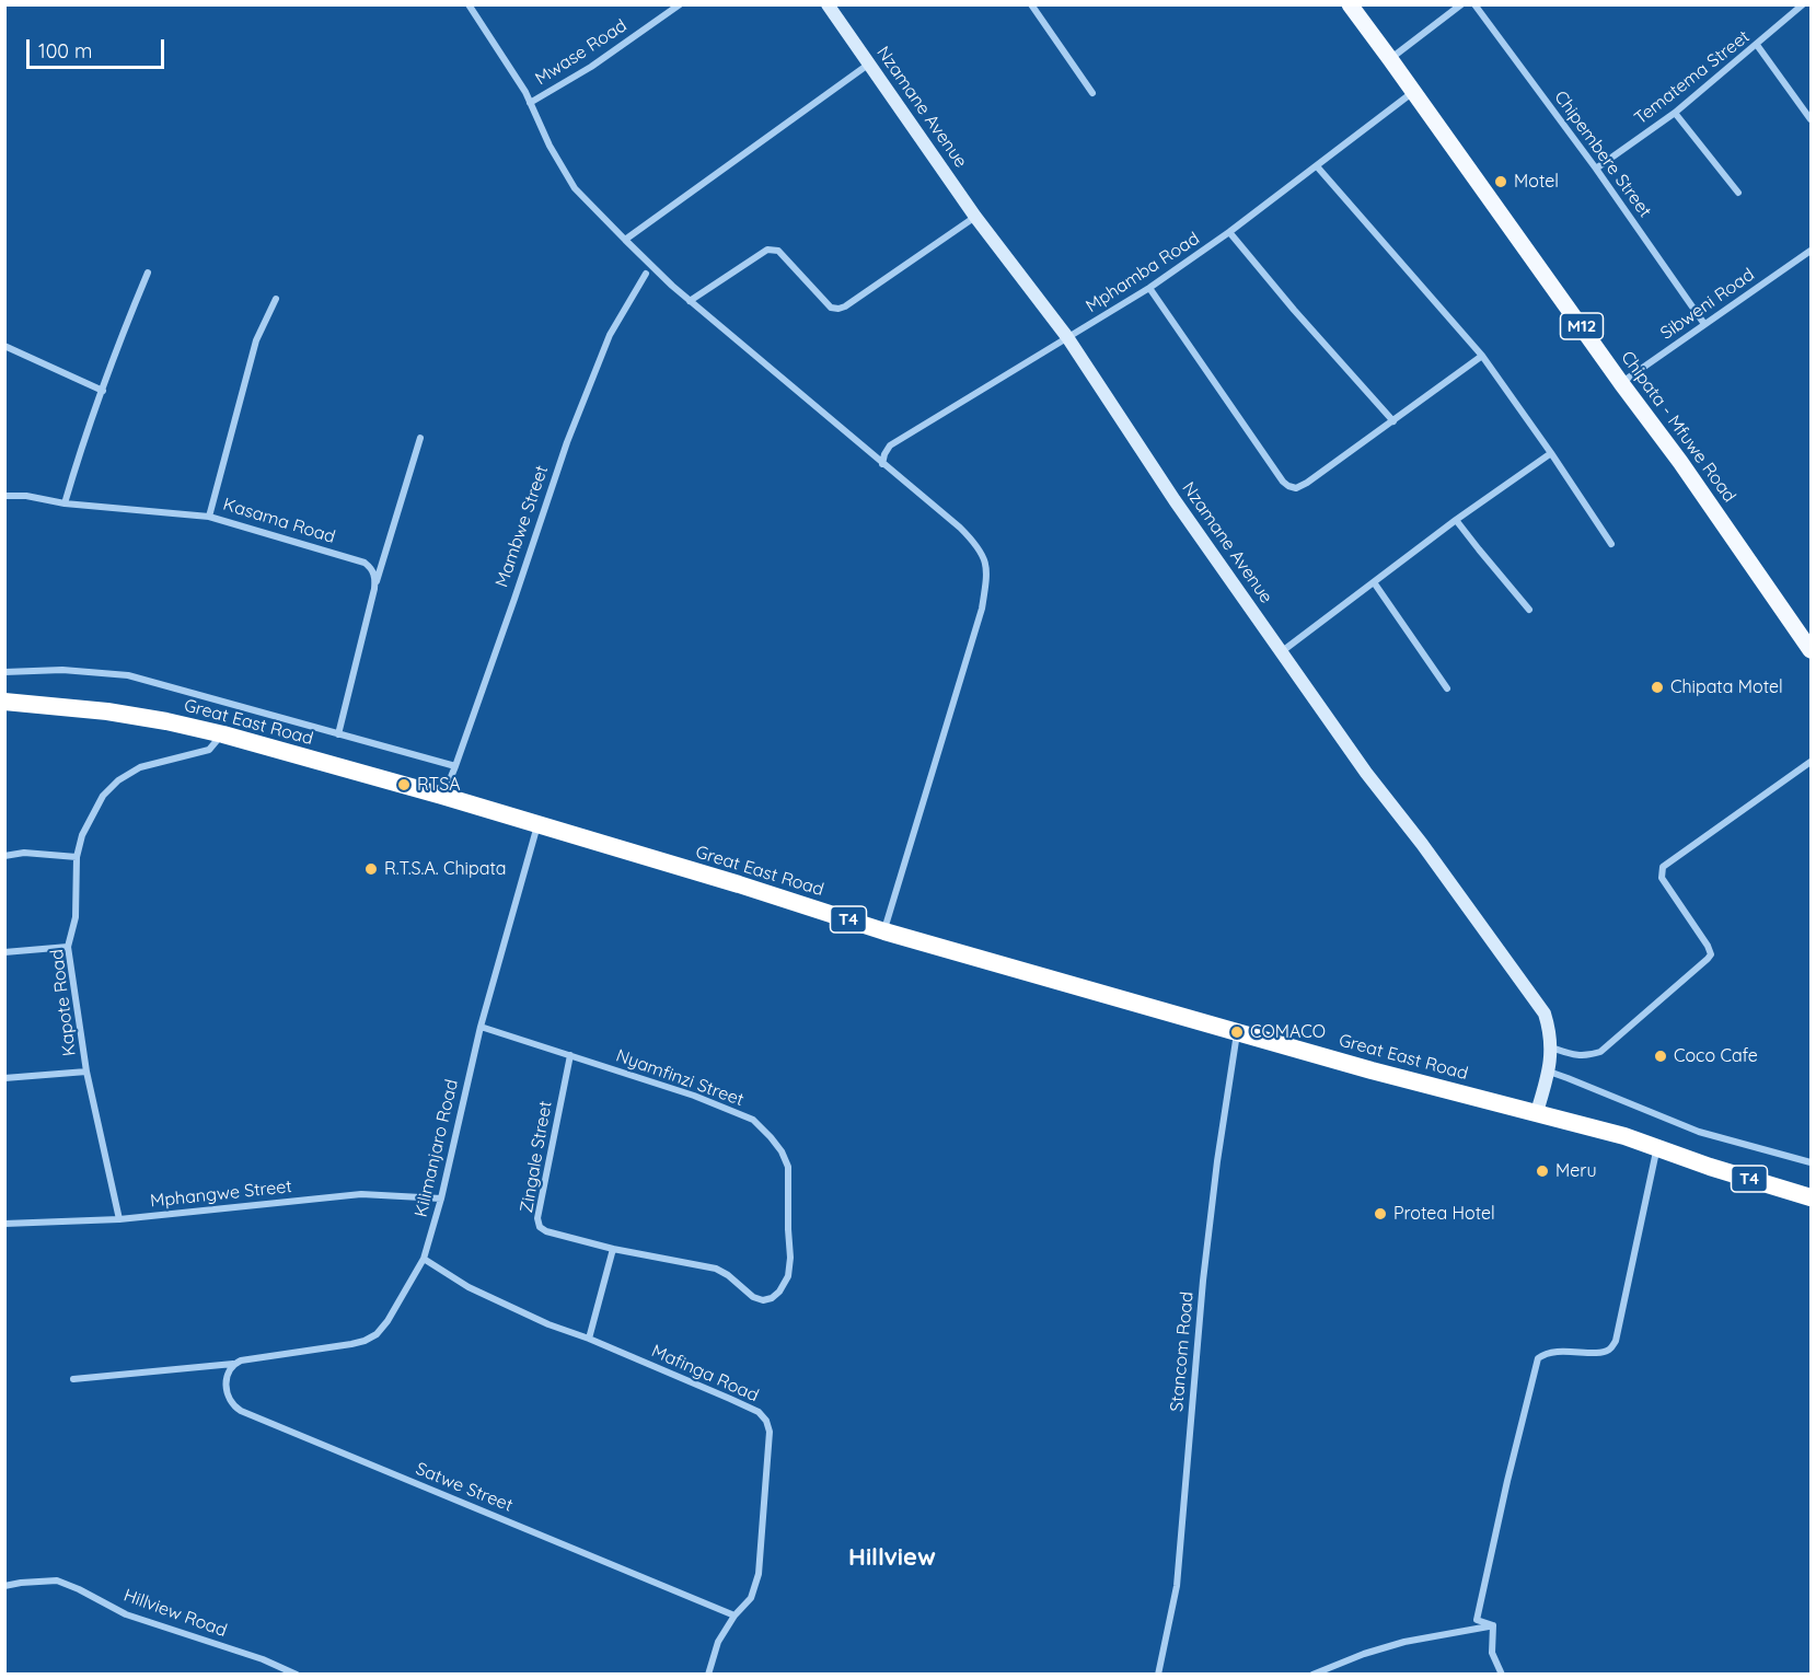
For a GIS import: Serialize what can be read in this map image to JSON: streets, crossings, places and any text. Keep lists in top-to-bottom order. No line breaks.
{"streets":{"highway":["Great East Road","T4"],"main road":["M12","Chipata - Mfuwe Road"],"street":["Mwase Road","Tematema Street","Nzamane Avenue","Chipembere Street","Mphamba Road","Sibweni Road","Kasama Road","Mambwe Street","Kapote Road","Nyamfinzi Street","Kilimanjaro Road","Zingale Street","Mphangwe Street","Stancom Road","Mafinga Road","Satwe Street","Hillview Road"]},"crossings":[["Tematema Street","Chipembere Street"],["Nzamane Avenue","Mphamba Road"],["Nzamane Avenue","Great East Road"],["Chipembere Street","Sibweni Road"],["Mphamba Road","Chipata - Mfuwe Road"],["Sibweni Road","Chipata - Mfuwe Road"],["Mambwe Street","Great East Road"],["Great East Road","Kapote Road"],["Great East Road","Kilimanjaro Road"],["Great East Road","Stancom Road"],["Nyamfinzi Street","Kilimanjaro Road"],["Nyamfinzi Street","Zingale Street"],["Kilimanjaro Road","Mphangwe Street"],["Kilimanjaro Road","Mafinga Road"],["Kilimanjaro Road","Satwe Street"],["Mafinga Road","Satwe Street"]],"districts":["Hillview"],"places":["Motel","Chipata Motel","RTSA","R.T.S.A. Chipata","COMACO","Coco Cafe","Meru","Protea Hotel"],"scale_bar":"100 m"}
